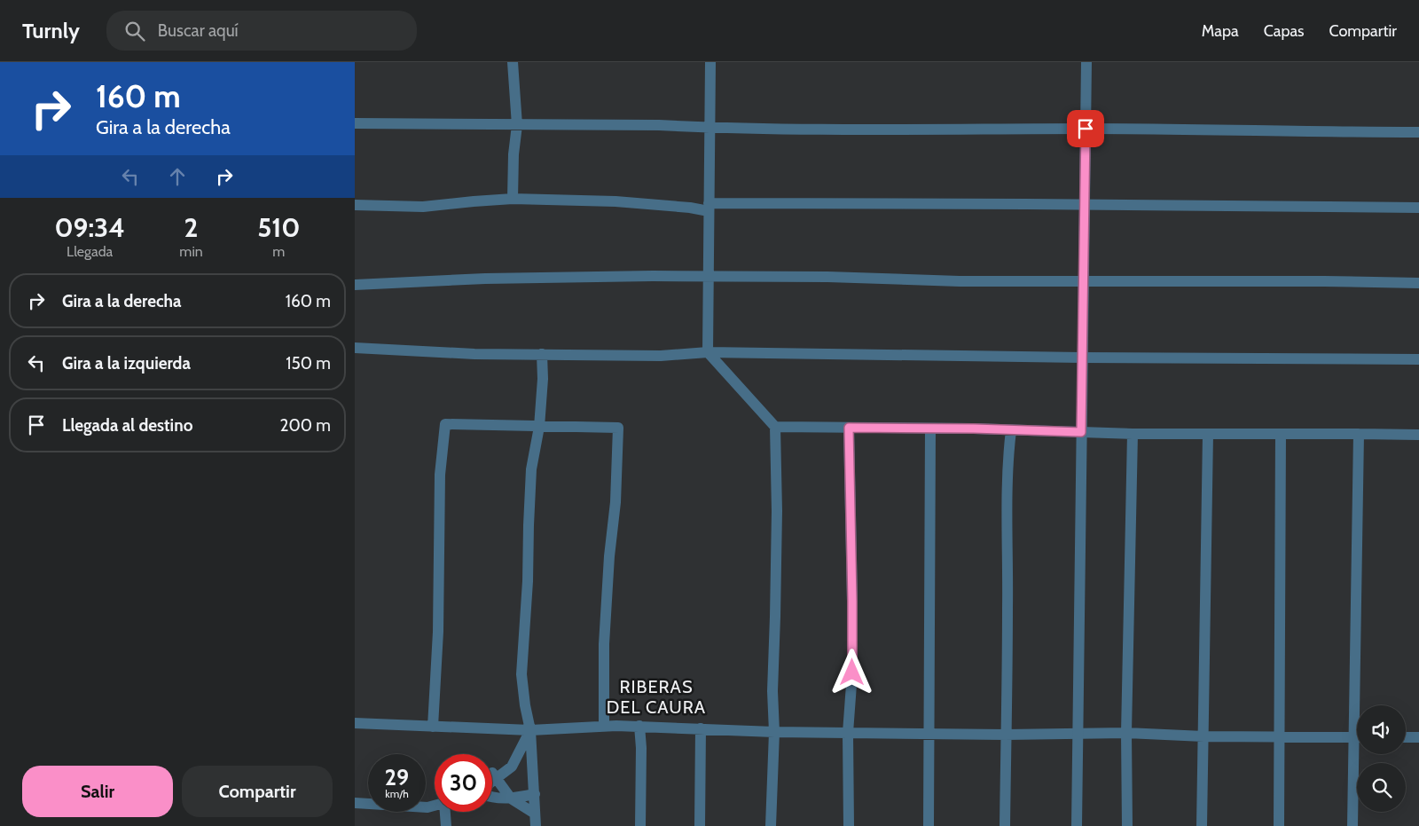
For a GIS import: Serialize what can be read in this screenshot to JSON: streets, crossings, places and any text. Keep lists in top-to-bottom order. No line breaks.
{"districts":["RIBERAS DEL CAURA"],"page":{"header":"Turnly","search":"Buscar aquí","nav":["Mapa","Capas","Compartir"],"turn":["160 m","Gira a la derecha"],"eta":["09:34","Llegada","2","min","510","m"],"list":[{"name":"Gira a la derecha","value":"160 m"},{"name":"Gira a la izquierda","value":"150 m"},{"name":"Llegada al destino","value":"200 m"}],"speed":"29 km/h","limit":"30","buttons":["Salir","Compartir"]}}
